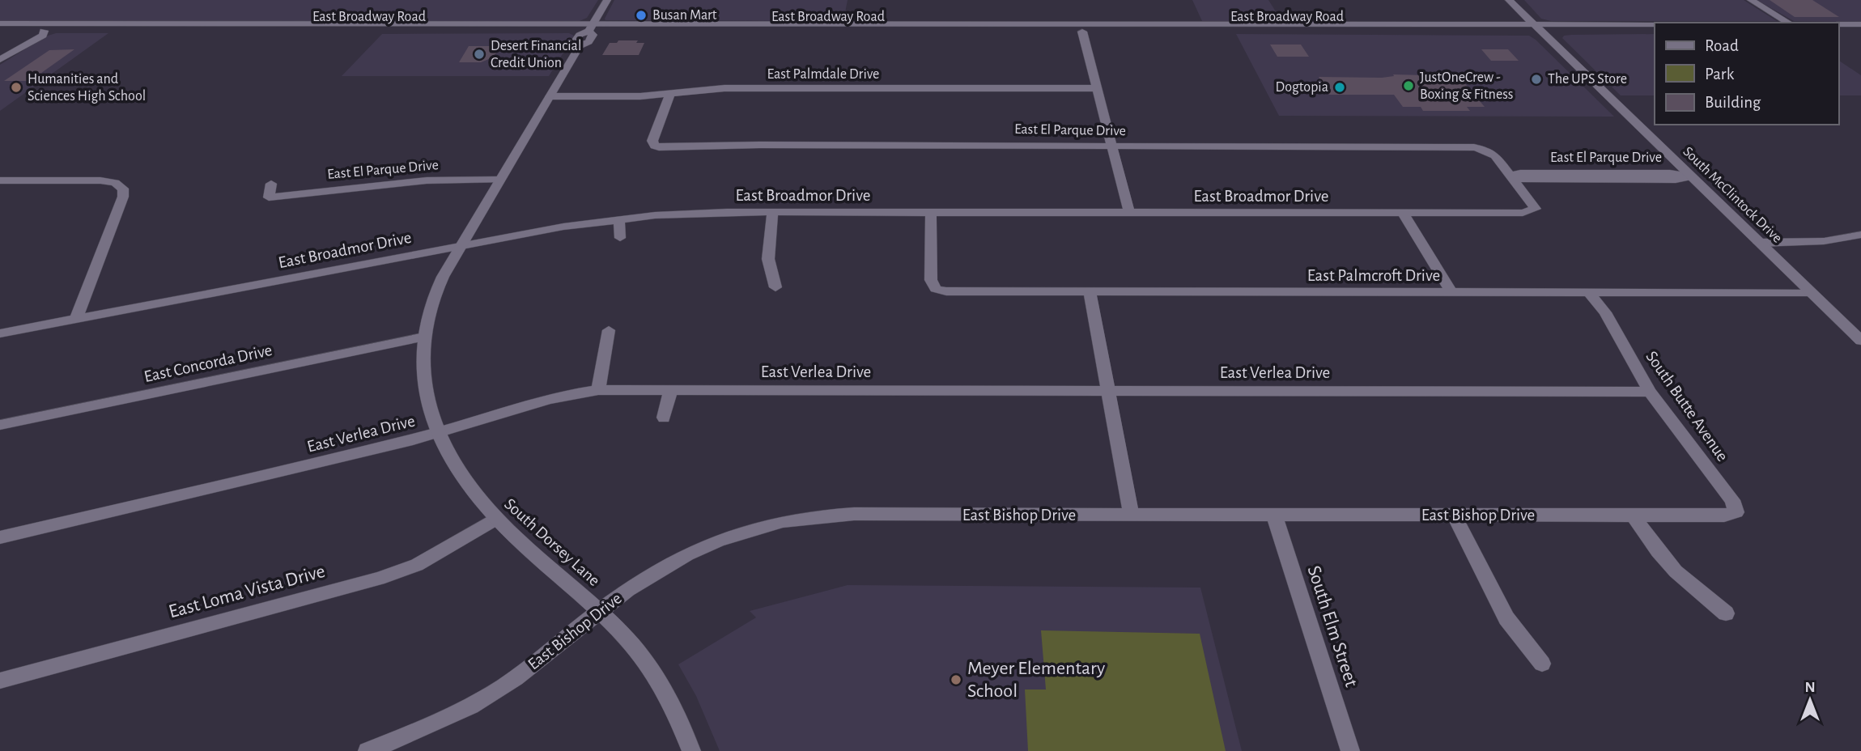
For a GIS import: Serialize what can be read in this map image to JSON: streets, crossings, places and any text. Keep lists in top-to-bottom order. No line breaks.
{"streets":{"street":["East Broadway Road","East Palmdale Drive","East El Parque Drive","East Broadmor Drive","South McClintock Drive","East Palmcroft Drive","East Concorda Drive","East Verlea Drive","South Butte Avenue","East Bishop Drive","South Dorsey Lane","East Loma Vista Drive","South Elm Street"]},"crossings":[["East Broadway Road","South McClintock Drive"],["East Broadway Road","South Dorsey Lane"],["East Palmdale Drive","East El Parque Drive"],["East Palmdale Drive","South Dorsey Lane"],["East El Parque Drive","East Broadmor Drive"],["East El Parque Drive","South McClintock Drive"],["East El Parque Drive","South Dorsey Lane"],["East Broadmor Drive","East Palmcroft Drive"],["East Broadmor Drive","South Dorsey Lane"],["South McClintock Drive","East Palmcroft Drive"],["East Palmcroft Drive","South Butte Avenue"],["East Concorda Drive","South Dorsey Lane"],["East Verlea Drive","South Butte Avenue"],["East Verlea Drive","South Dorsey Lane"],["South Butte Avenue","East Bishop Drive"],["East Bishop Drive","South Dorsey Lane"],["East Bishop Drive","South Elm Street"],["South Dorsey Lane","East Loma Vista Drive"]],"places":["Busan Mart","Desert Financial Credit Union","The UPS Store","JustOneCrew - Boxing & Fitness","Humanities and Sciences High School","Dogtopia","Meyer Elementary School"],"legend":["Road","Park","Building"],"north":"top"}
